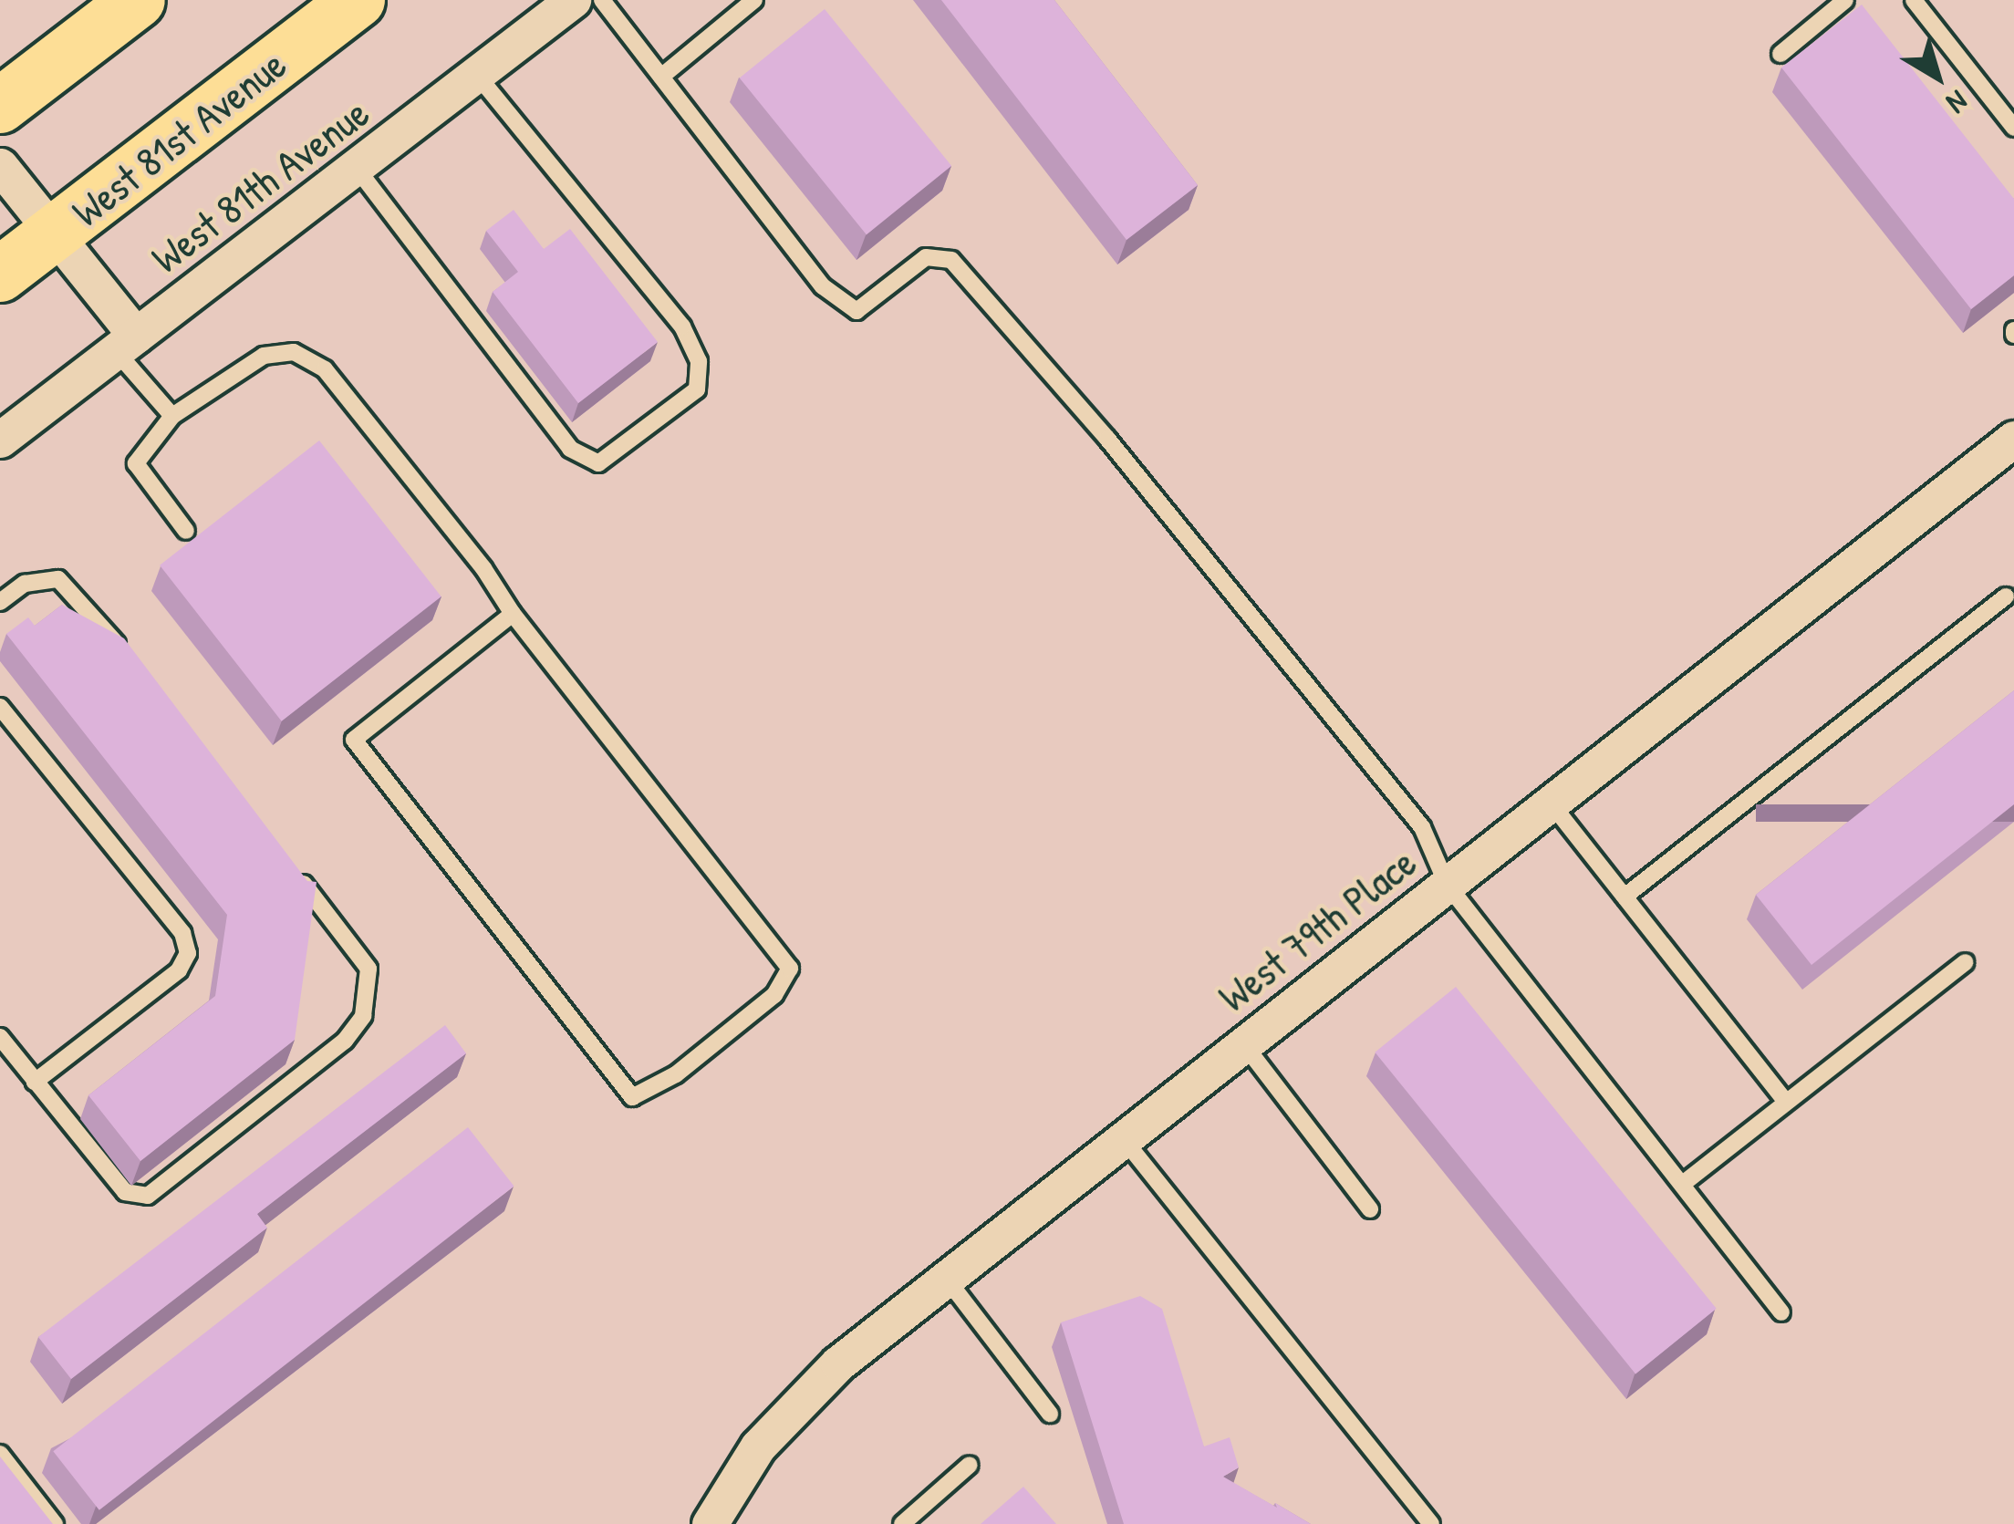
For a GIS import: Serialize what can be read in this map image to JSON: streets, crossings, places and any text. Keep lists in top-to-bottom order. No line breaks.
{"streets":{"main road":["West 81st Avenue"],"street":["West 81th Avenue","West 79th Place"]},"north":"bottom right"}
